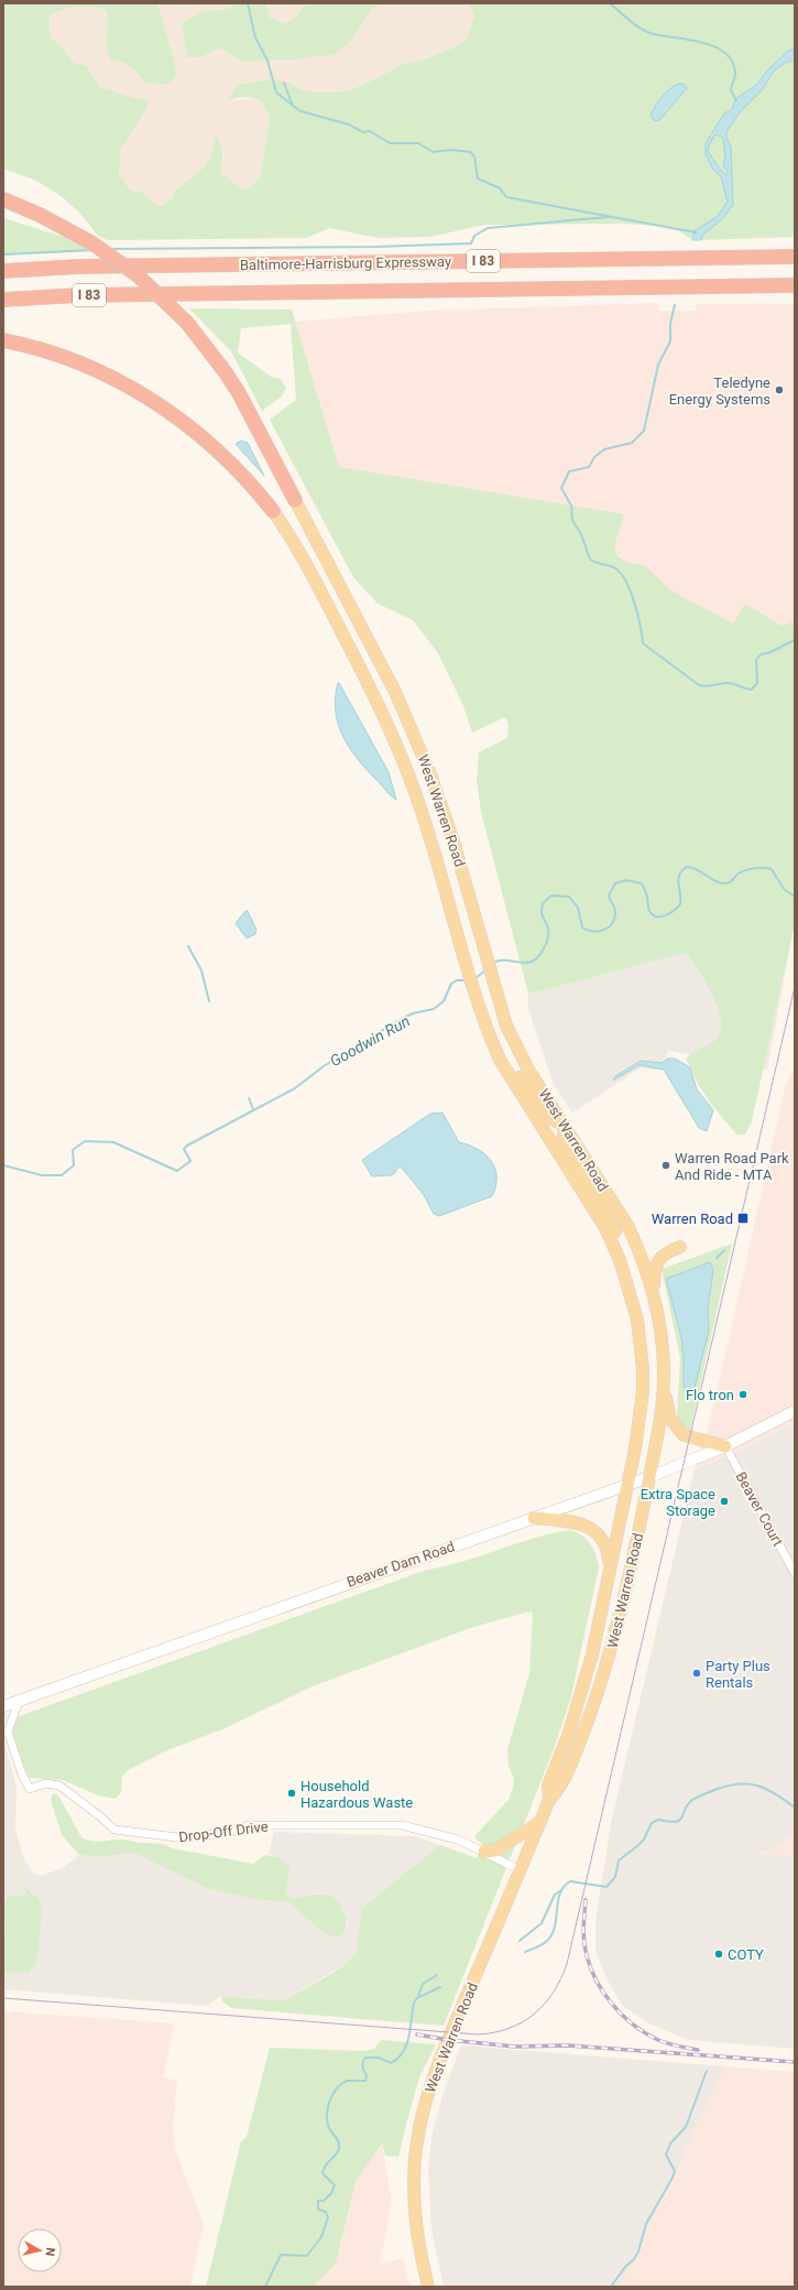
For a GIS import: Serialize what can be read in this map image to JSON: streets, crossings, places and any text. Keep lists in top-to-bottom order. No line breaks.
{"streets":{"highway":["I 83","Baltimore-Harrisburg Expressway"],"main road":["West Warren Road","Beaver Dam Road"],"street":["Beaver Court","Drop-Off Drive"]},"crossings":[["West Warren Road","Beaver Dam Road"],["West Warren Road","Drop-Off Drive"],["Beaver Court","Beaver Dam Road"],["Beaver Dam Road","Drop-Off Drive"]],"water":["Goodwin Run"],"places":{"other":["Teledyne Energy Systems","Warren Road Park And Ride - MTA","Flo tron","Extra Space Storage","Party Plus Rentals","Household Hazardous Waste","COTY"],"transit":["Warren Road"]},"north":"right"}
